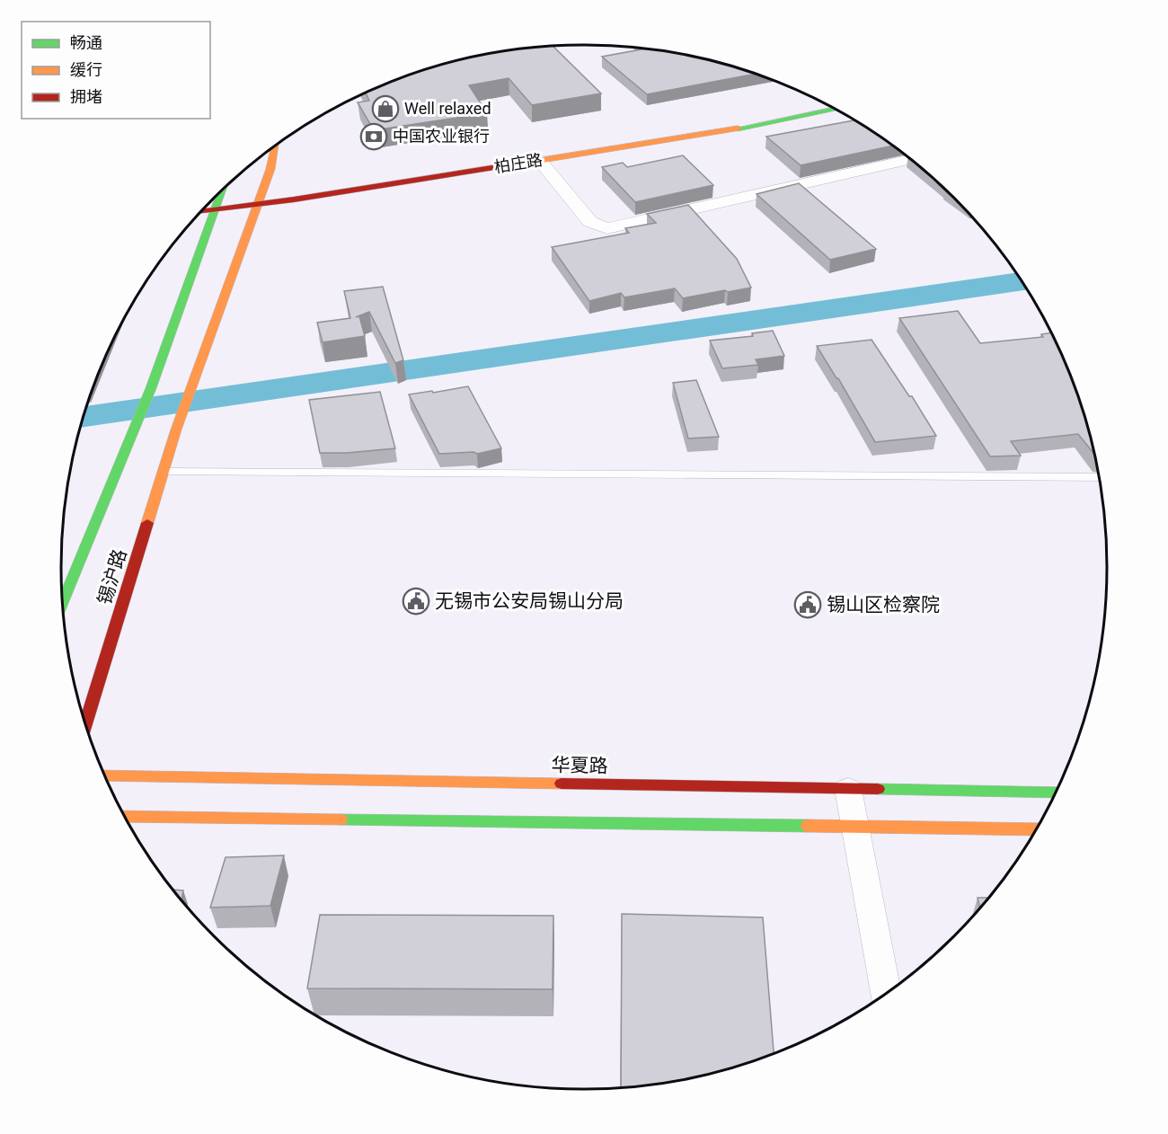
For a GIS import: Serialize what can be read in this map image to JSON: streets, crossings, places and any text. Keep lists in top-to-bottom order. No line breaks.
{"streets":{"street":["柏庄路","锡沪路","华夏路"]},"crossings":[["柏庄路","锡沪路"]],"places":{"shop":["Well relaxed"],"bank":["中国农业银行"],"public building":["无锡市公安局锡山分局","锡山区检察院"]},"legend":["畅通","缓行","拥堵"]}
